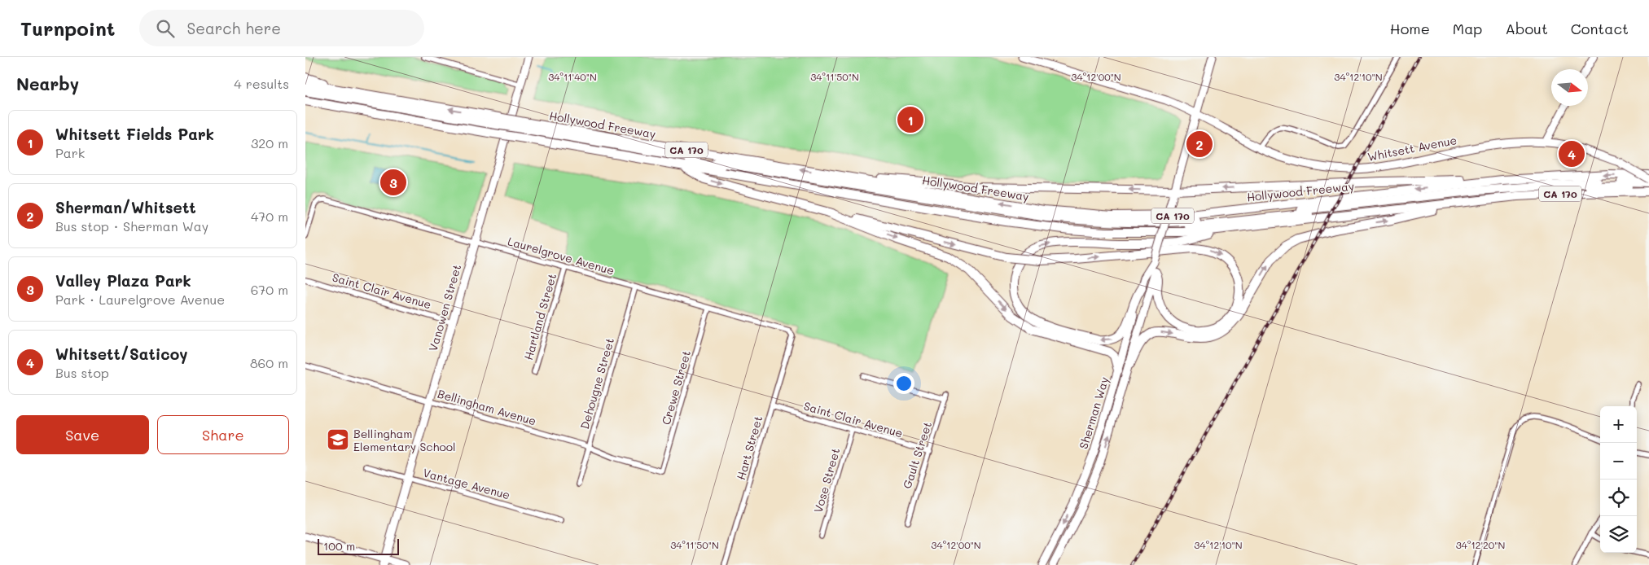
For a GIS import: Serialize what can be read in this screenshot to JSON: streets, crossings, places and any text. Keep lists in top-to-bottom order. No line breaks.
{"streets":{"highway":["Hollywood Freeway","CA 170"],"main road":["Whitsett Avenue","Vanowen Street","Sherman Way"],"street":["Laurelgrove Avenue","Saint Clair Avenue","Hartland Street","Dehougne Street","Crewe Street","Bellingham Avenue","Hart Street","Gault Street","Vose Street","Vantage Avenue"]},"crossings":[["Whitsett Avenue","Sherman Way"],["Laurelgrove Avenue","Vanowen Street"],["Laurelgrove Avenue","Hartland Street"],["Laurelgrove Avenue","Dehougne Street"],["Laurelgrove Avenue","Crewe Street"],["Laurelgrove Avenue","Hart Street"],["Saint Clair Avenue","Vanowen Street"],["Saint Clair Avenue","Hart Street"],["Saint Clair Avenue","Gault Street"],["Saint Clair Avenue","Vose Street"],["Vanowen Street","Bellingham Avenue"],["Vanowen Street","Vantage Avenue"],["Dehougne Street","Bellingham Avenue"],["Crewe Street","Bellingham Avenue"]],"places":{"school or university":["Bellingham Elementary School"]},"scale_bar":"100 m","north":"right","page":{"header":"Turnpoint","search":"Search here","nav":["Home","Map","About","Contact"],"heading":["Nearby","4 results"],"pins":["1","2","4","3"],"list":[{"mark":"1","name":"Whitsett Fields Park","note":"Park","value":"320 m"},{"mark":"2","name":"Sherman/Whitsett","note":"Bus stop · Sherman Way","value":"470 m"},{"mark":"3","name":"Valley Plaza Park","note":"Park · Laurelgrove Avenue","value":"670 m"},{"mark":"4","name":"Whitsett/Saticoy","note":"Bus stop","value":"860 m"}],"buttons":["Save","Share"],"map_buttons":["+","−"],"scale":"100 m"},"coordinates":["34°11'40\"N","34°11'50\"N","34°12'00\"N","34°12'10\"N","34°12'20\"N"]}
